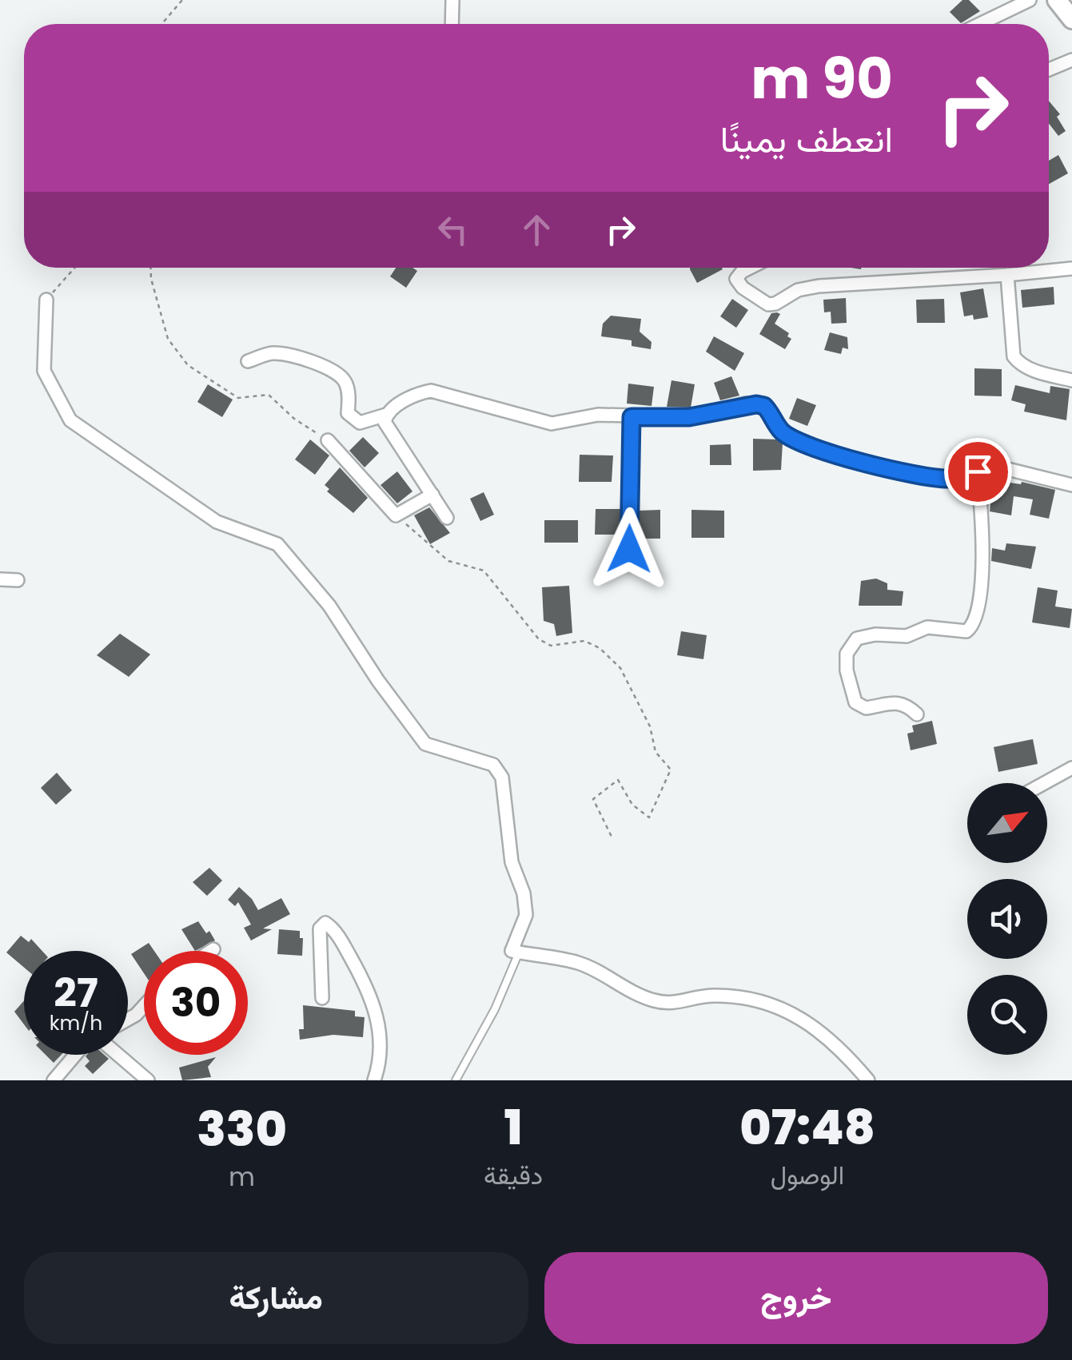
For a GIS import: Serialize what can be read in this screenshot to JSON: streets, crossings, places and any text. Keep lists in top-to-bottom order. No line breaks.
{"north":"top right","page":{"turn":["90 m","انعطف يمينًا"],"speed":"27 km/h","limit":"30","eta":["07:48","الوصول","1","دقيقة","330","m"],"buttons":["خروج","مشاركة"]}}
